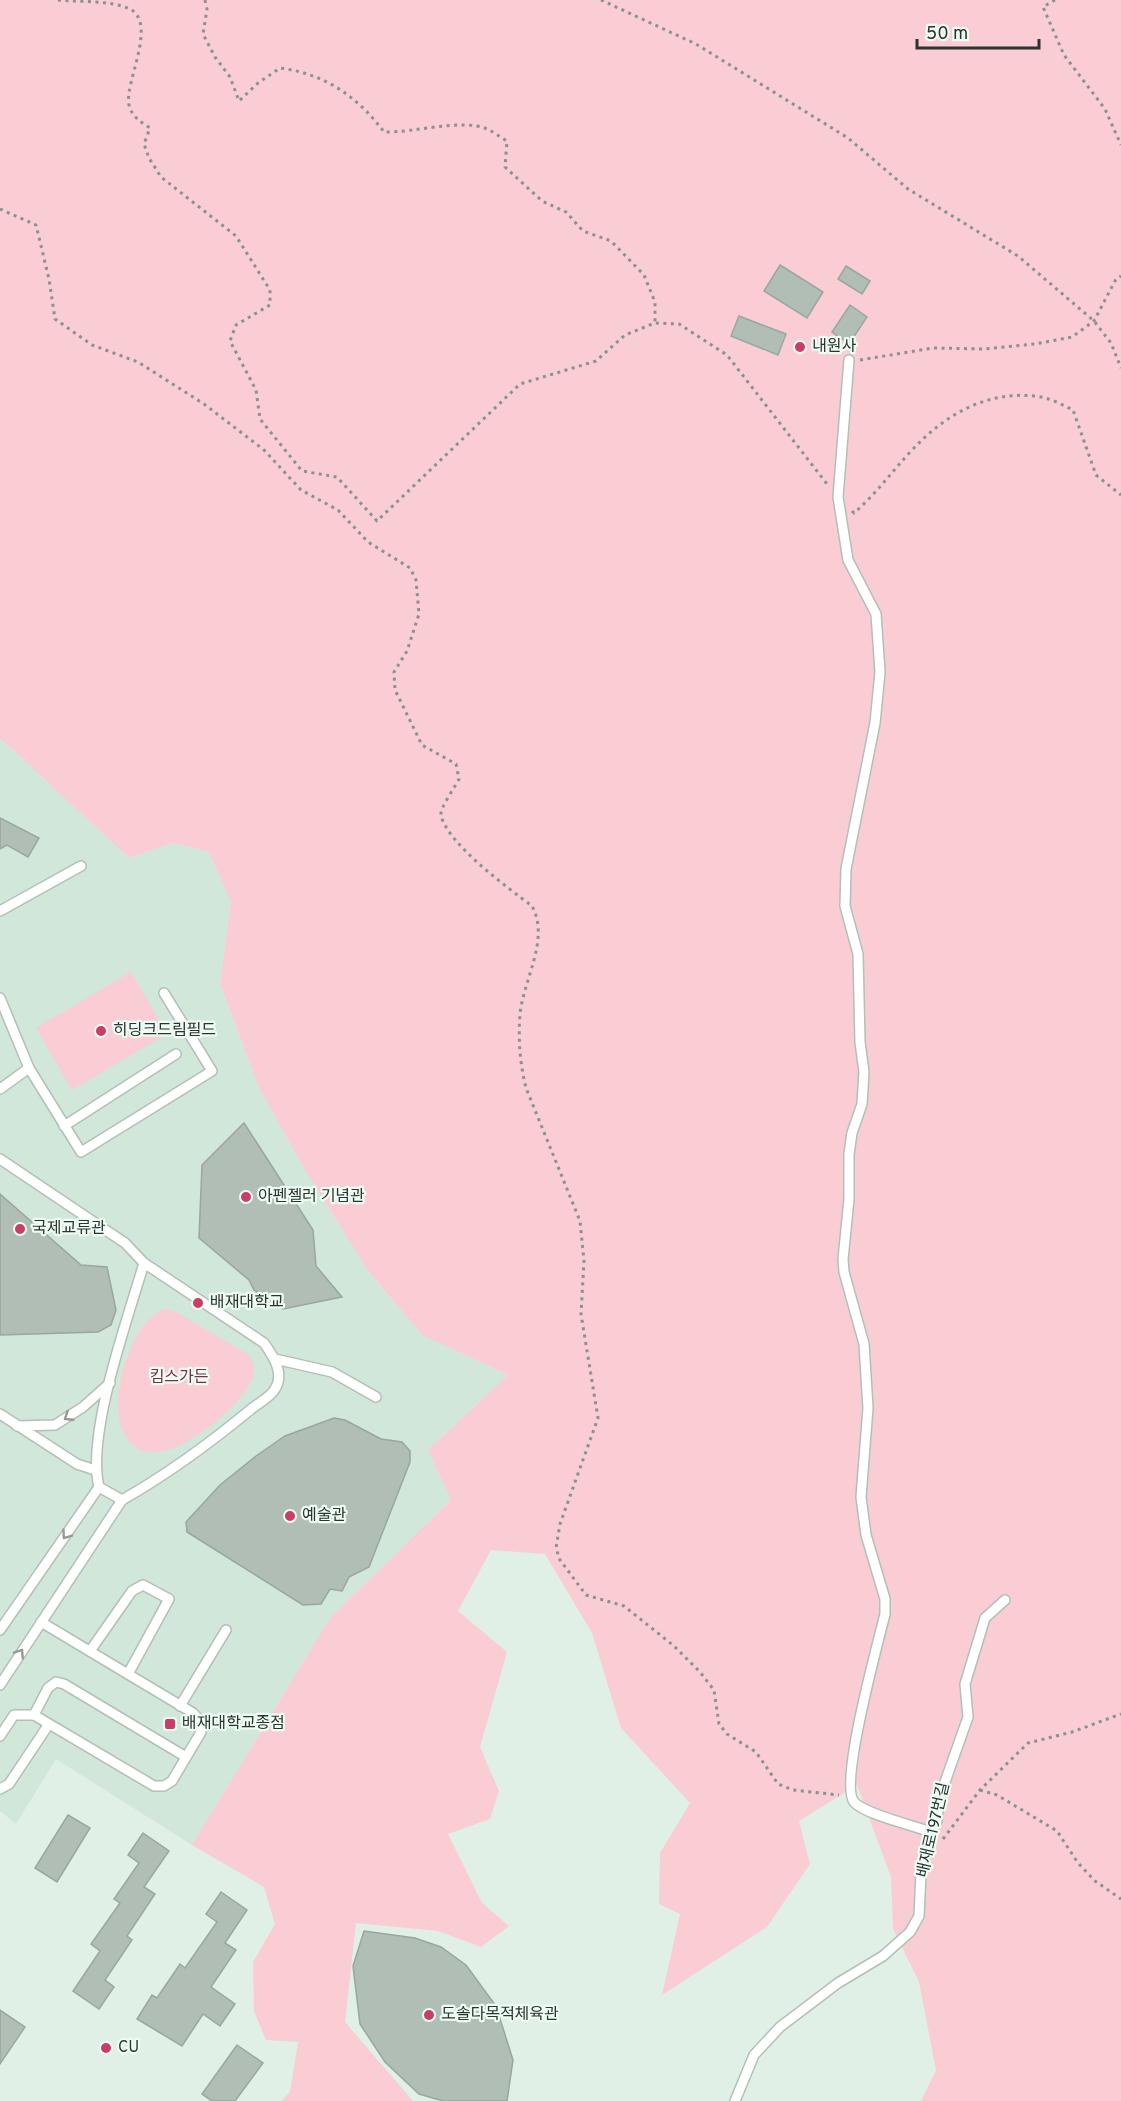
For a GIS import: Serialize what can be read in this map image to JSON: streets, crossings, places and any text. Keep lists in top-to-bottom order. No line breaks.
{"streets":{"lane":["배재로197번길"]},"parks":["킴스가든"],"places":{"other":["내원사","히딩크드림필드","아펜젤러 기념관","국제교류관","배재대학교","예술관","도솔다목적체육관","CU"],"transit":["배재대학교종점"]},"scale_bar":"50 m"}
